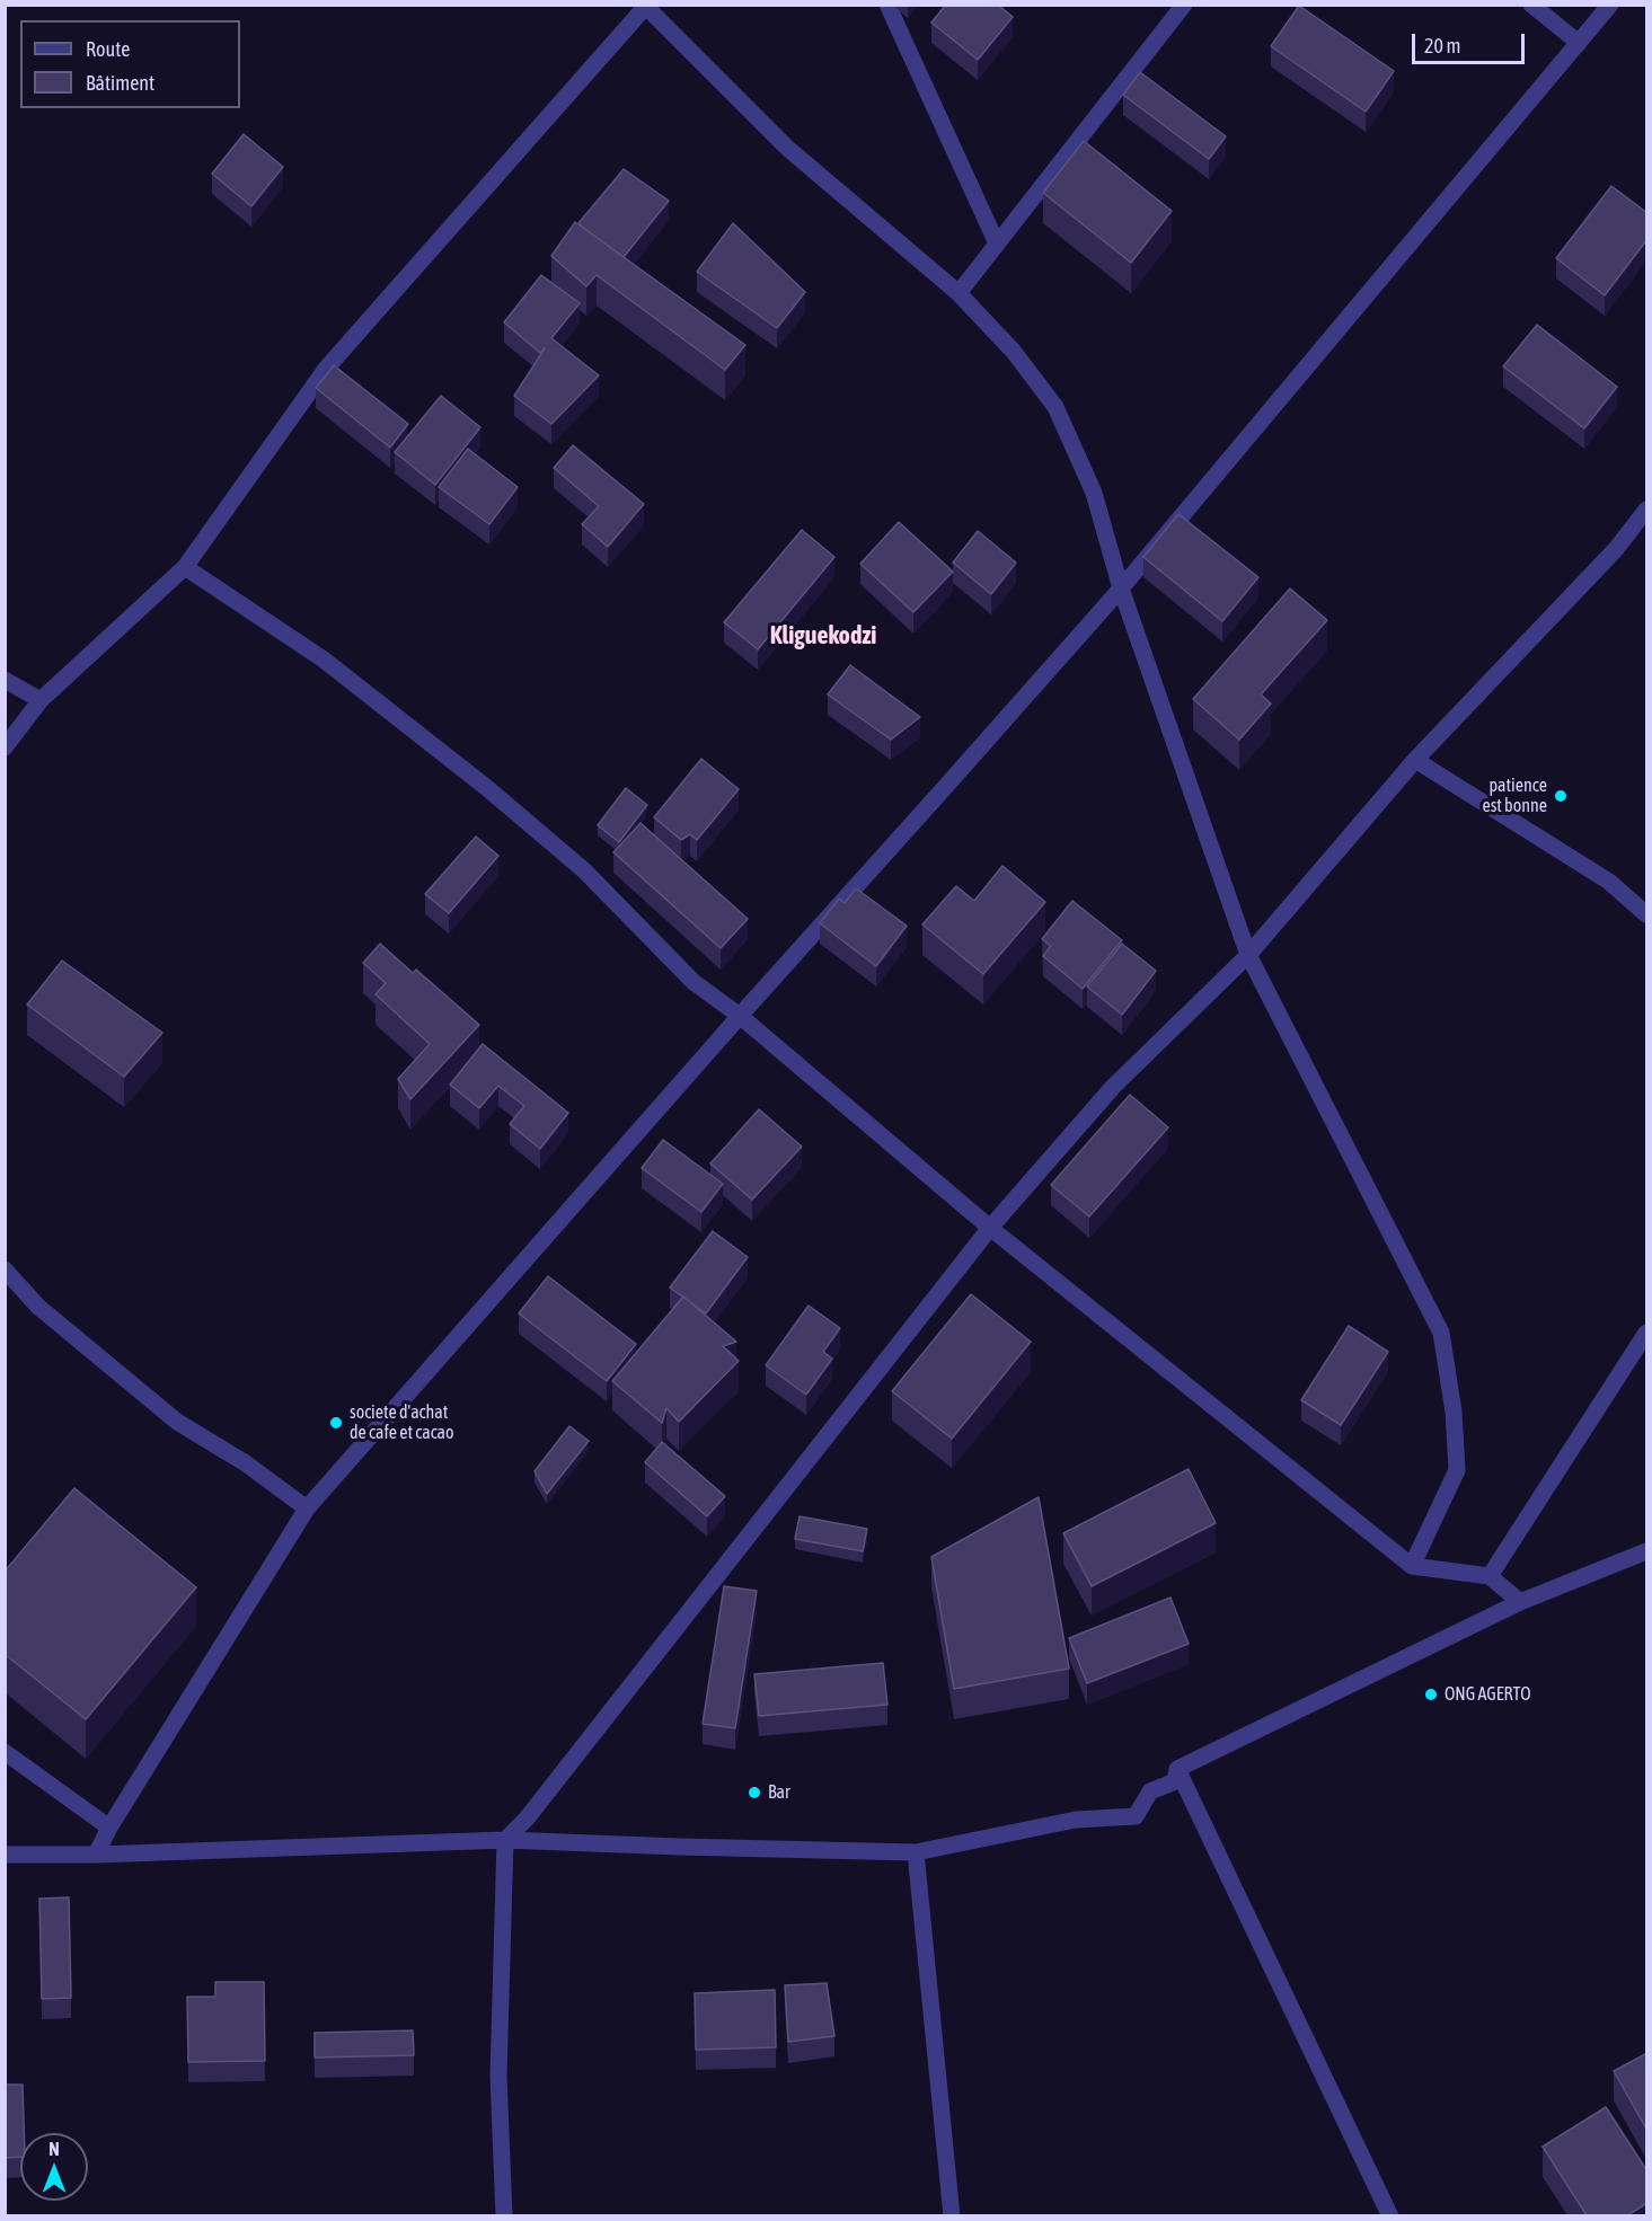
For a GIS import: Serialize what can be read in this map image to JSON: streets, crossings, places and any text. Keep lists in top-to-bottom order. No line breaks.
{"districts":["Kliguekodzi"],"places":["patience est bonne","societe d'achat de cafe et cacao","ONG AGERTO","Bar"],"legend":["Route","Bâtiment"],"scale_bar":"20 m","north":"top"}
